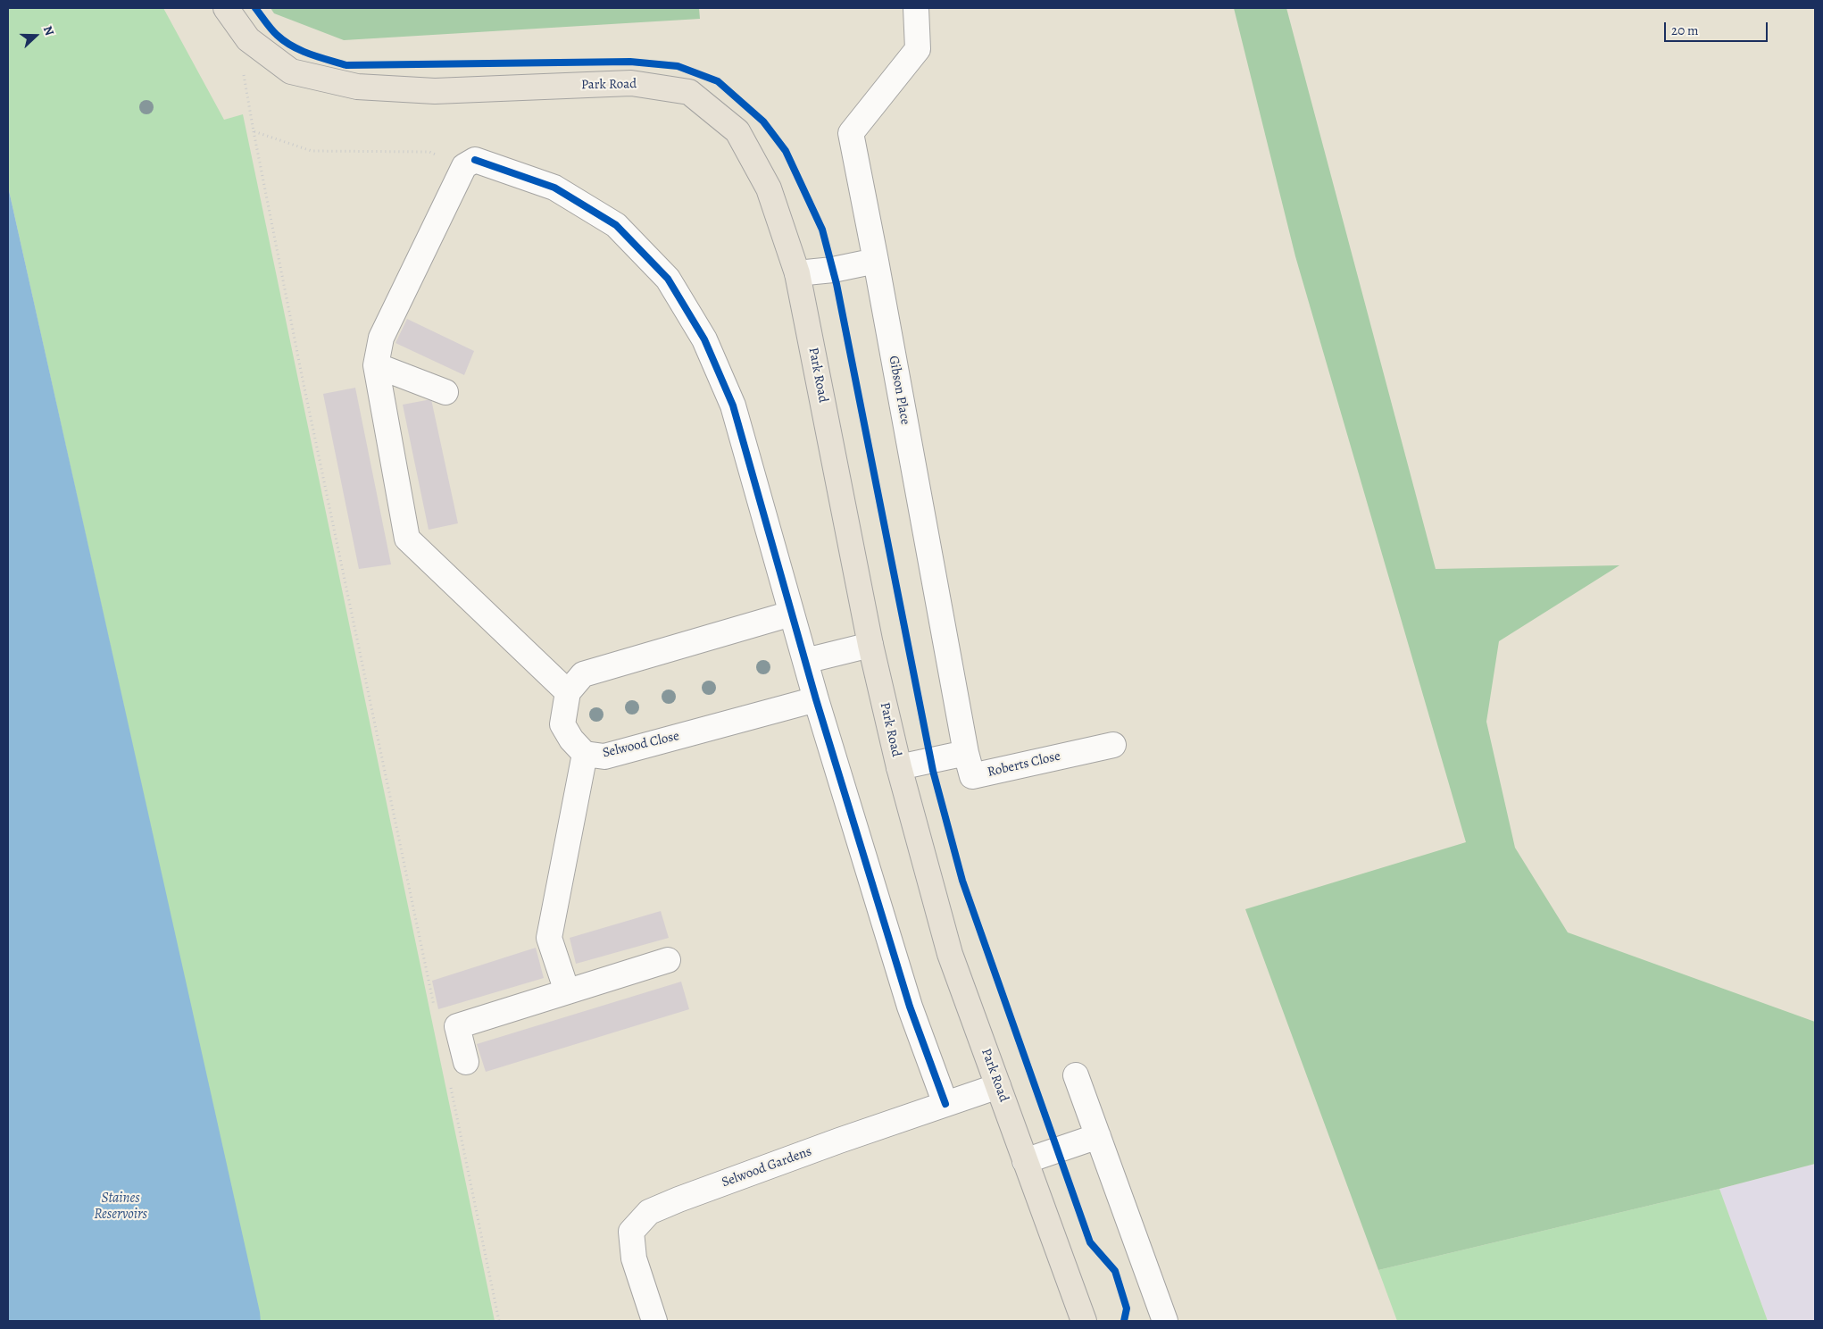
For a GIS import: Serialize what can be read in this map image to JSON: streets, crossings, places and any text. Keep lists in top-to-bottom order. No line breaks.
{"streets":{"main road":["Park Road"],"street":["Gibson Place","Selwood Close","Roberts Close","Selwood Gardens"]},"crossings":[["Park Road","Selwood Gardens"],["Gibson Place","Roberts Close"]],"water":["Staines Reservoirs"],"scale_bar":"20 m","north":"right"}
